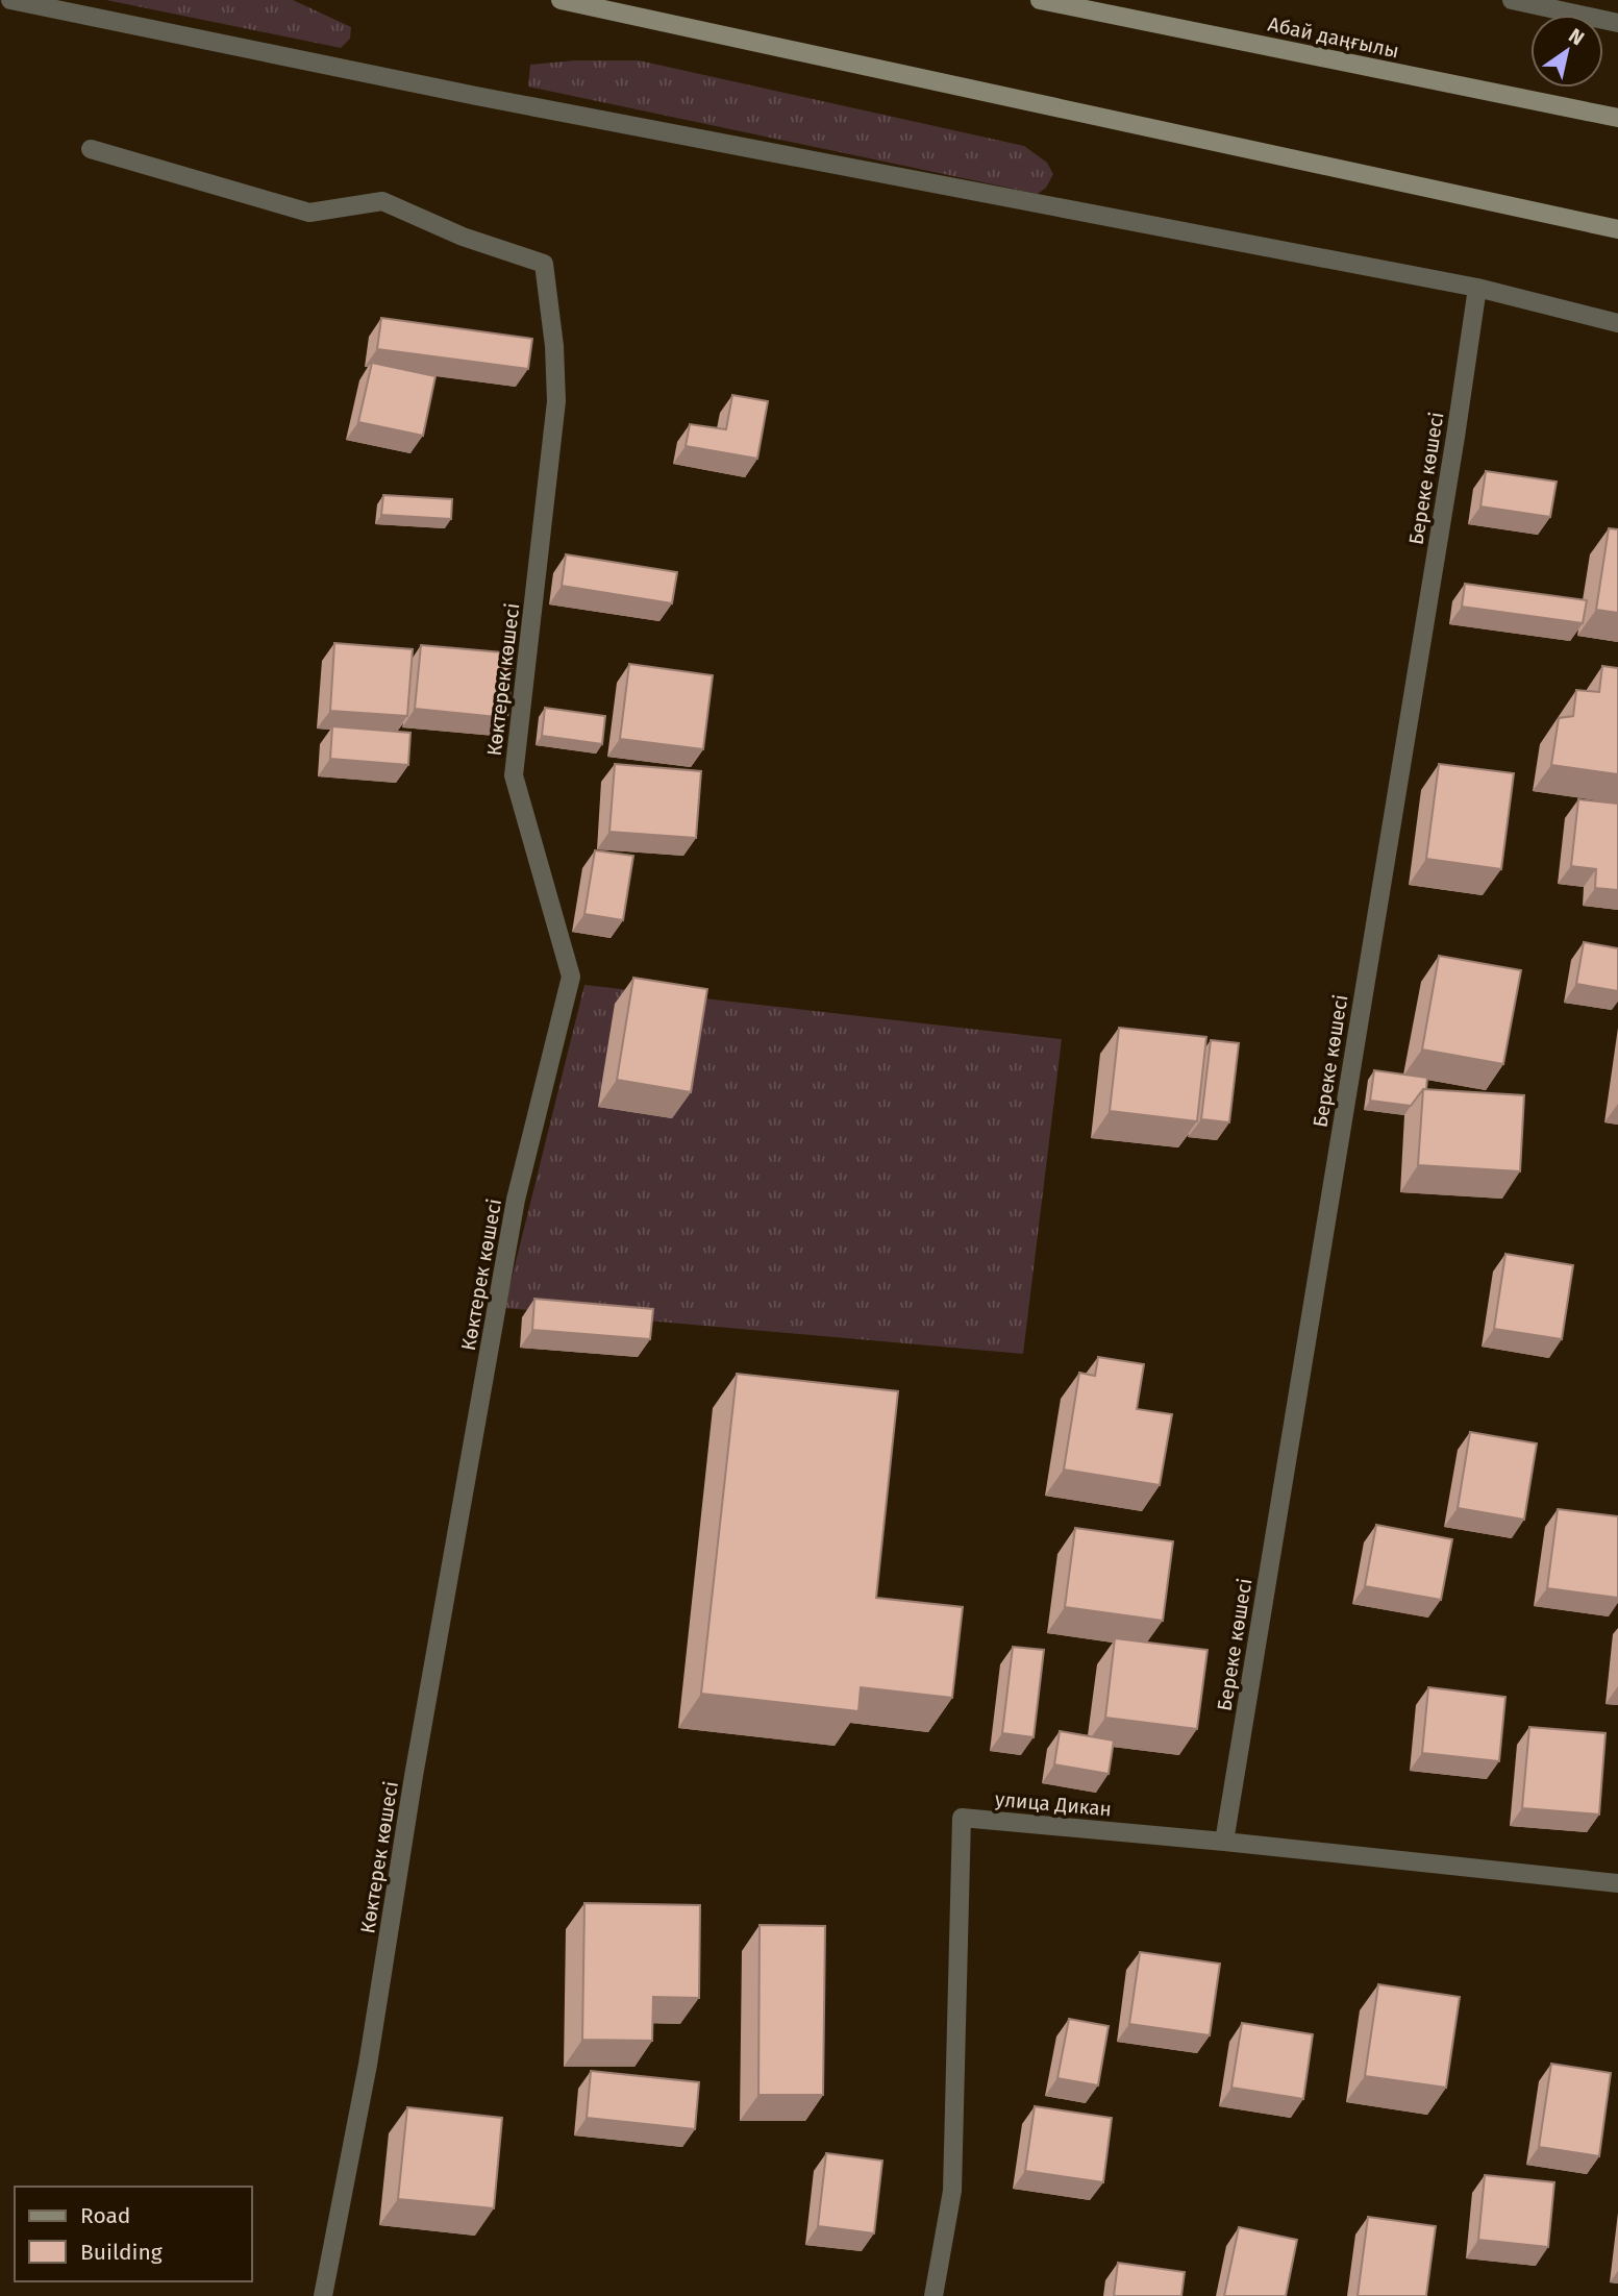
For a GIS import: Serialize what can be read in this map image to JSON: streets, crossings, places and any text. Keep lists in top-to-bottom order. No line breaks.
{"streets":{"main road":["Абай даңғылы"],"street":["Береке көшесі","Көктерек көшесі","улица Дикан"]},"crossings":[["Береке көшесі","улица Дикан"]],"legend":["Road","Building"],"north":"top right"}
